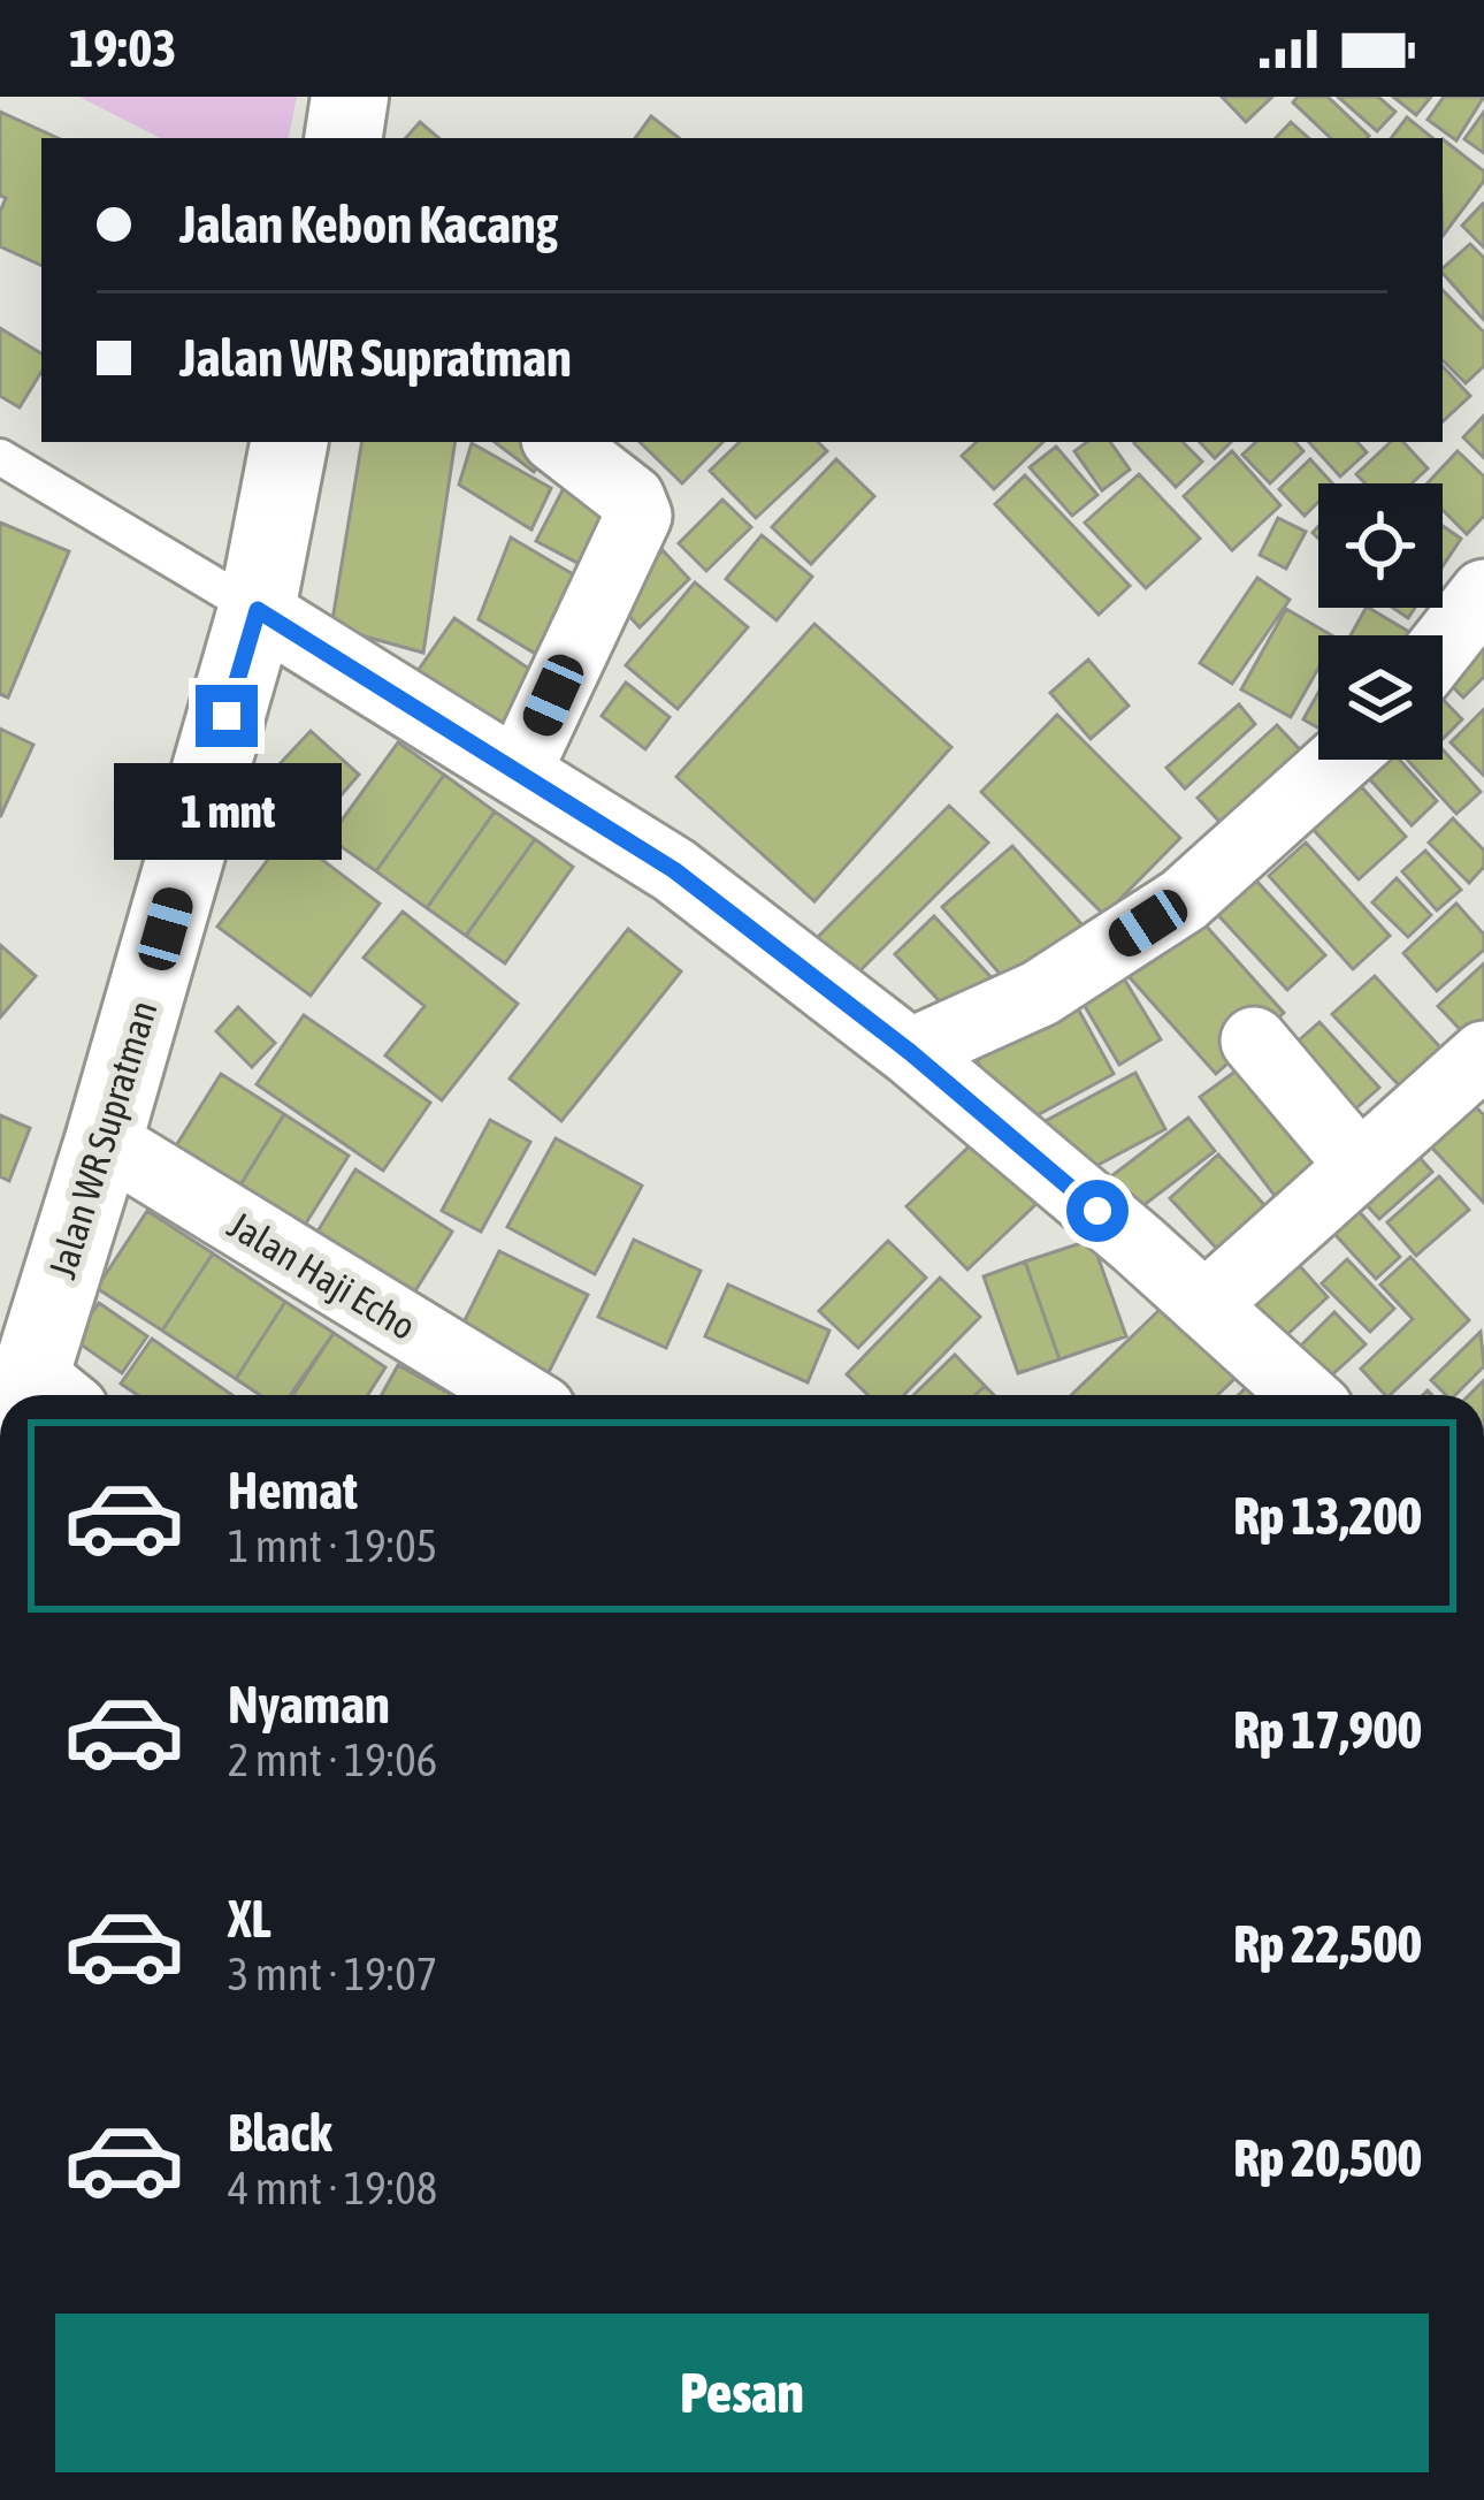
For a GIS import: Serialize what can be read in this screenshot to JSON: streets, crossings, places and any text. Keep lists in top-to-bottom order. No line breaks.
{"streets":{"main road":["Jalan WR Supratman"],"street":["Jalan Haji Echo"]},"crossings":[["Jalan WR Supratman","Jalan Haji Echo"]],"page":{"status":"19:03","banner":["Jalan Kebon Kacang","Jalan WR Supratman"],"bubble":"1 mnt","list":[{"name":"Hemat","note":"1 mnt · 19:05","value":"Rp 13,200"},{"name":"Nyaman","note":"2 mnt · 19:06","value":"Rp 17,900"},{"name":"XL","note":"3 mnt · 19:07","value":"Rp 22,500"},{"name":"Black","note":"4 mnt · 19:08","value":"Rp 20,500"}],"buttons":"Pesan"}}
